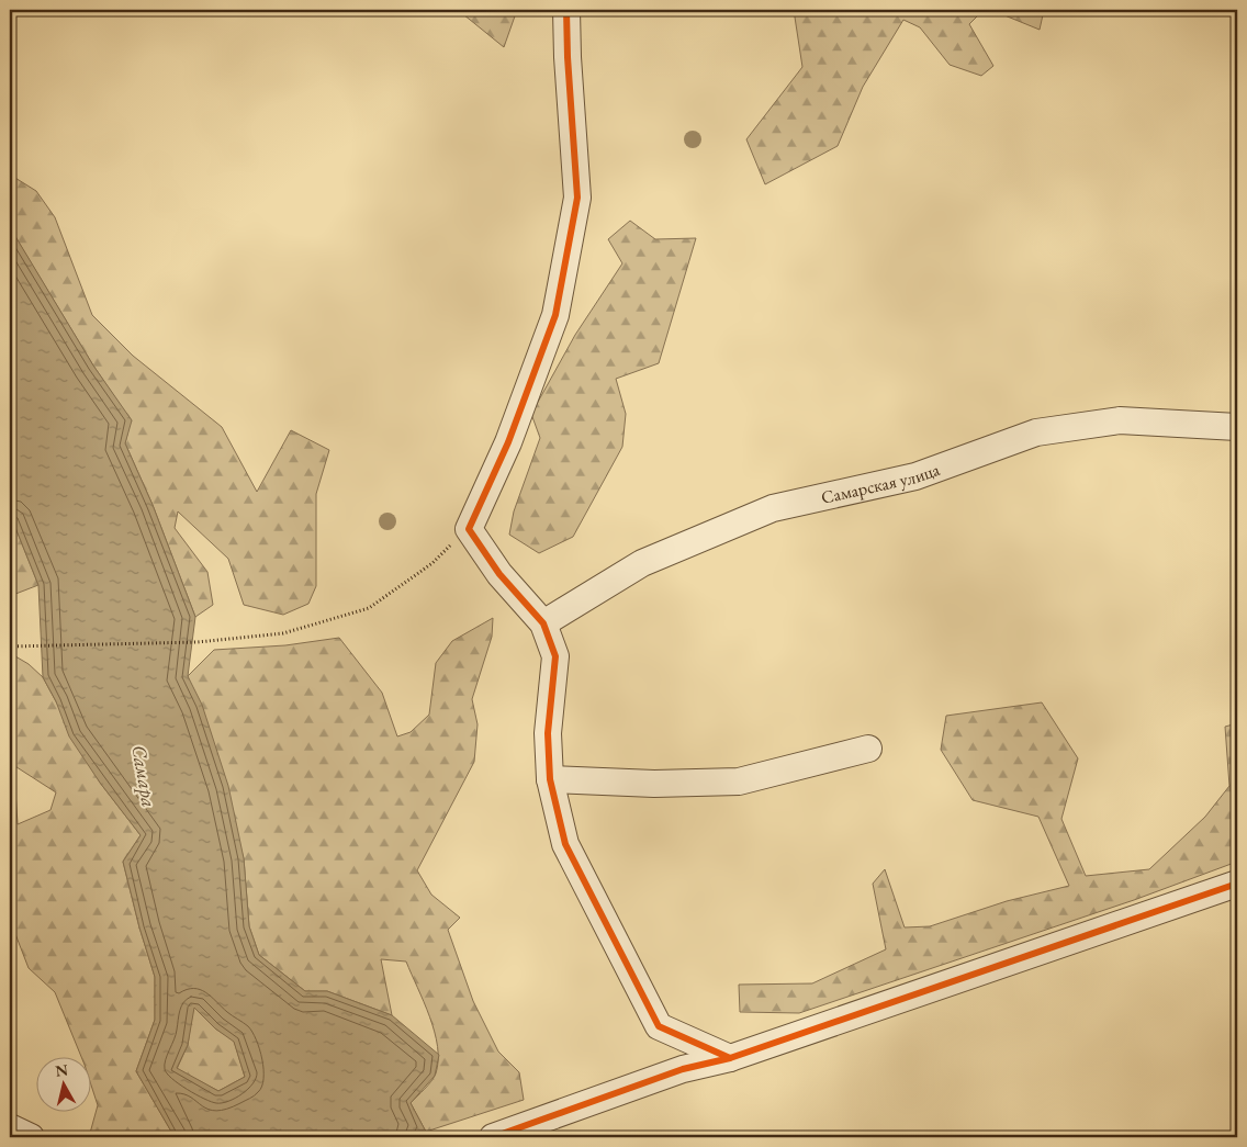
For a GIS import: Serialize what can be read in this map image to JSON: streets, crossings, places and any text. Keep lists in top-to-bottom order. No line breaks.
{"streets":{"street":["Самарская улица"]},"water":["Самара"],"north":"top"}
